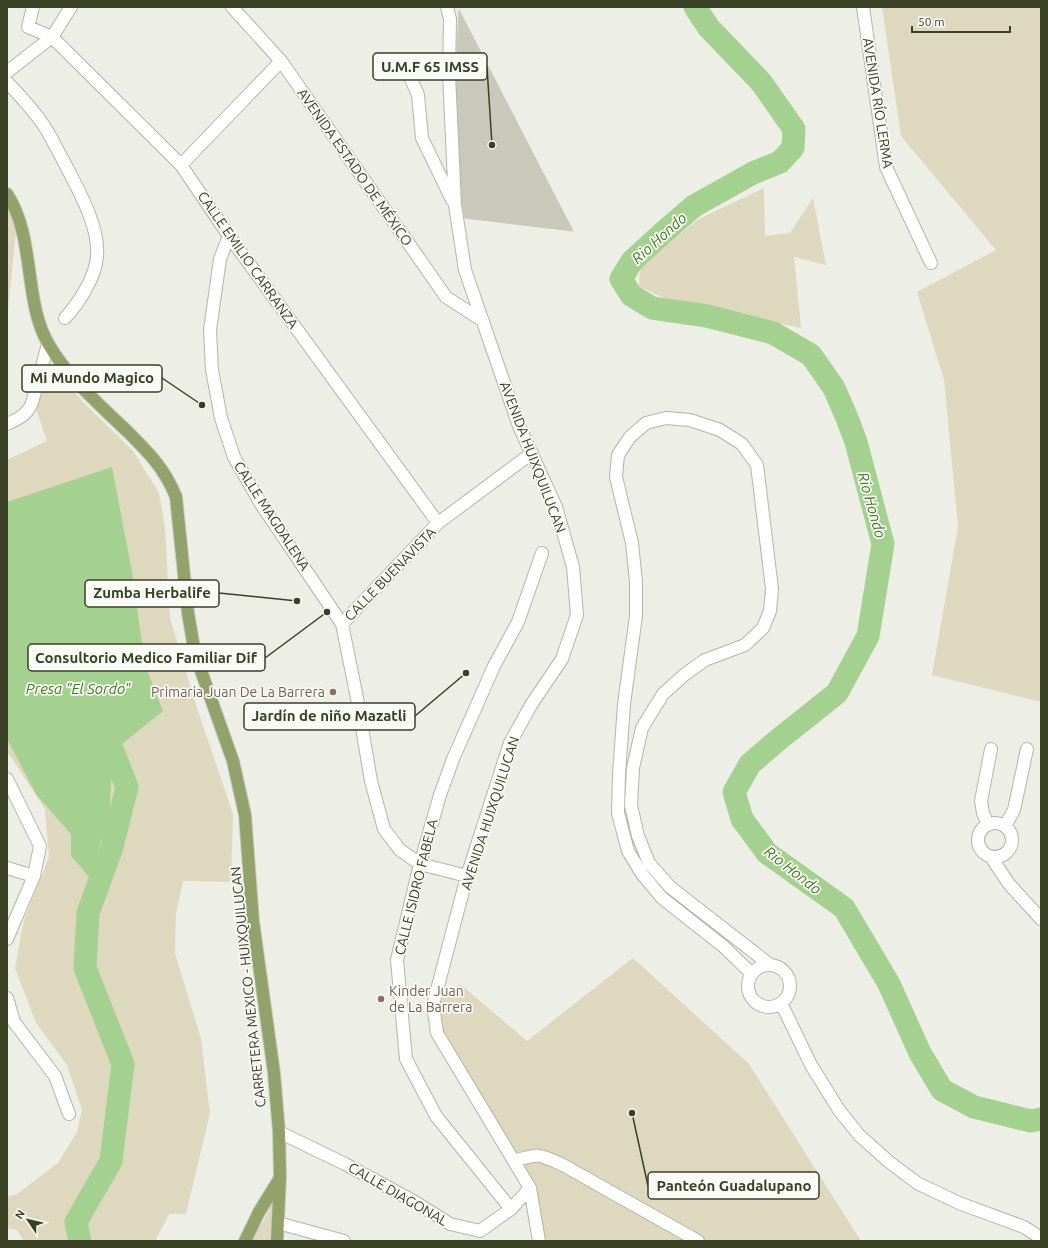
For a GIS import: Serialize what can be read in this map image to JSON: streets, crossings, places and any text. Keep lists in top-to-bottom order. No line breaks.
{"streets":{"main road":["CARRETERA MEXICO - HUIXQUILUCAN"],"street":["AVENIDA RÍO LERMA","AVENIDA ESTADO DE MÉXICO","CALLE EMILIO CARRANZA","AVENIDA HUIXQUILUCAN","CALLE MAGDALENA","CALLE BUENAVISTA","CALLE ISIDRO FABELA","CALLE DIAGONAL"]},"crossings":[["AVENIDA ESTADO DE MÉXICO","AVENIDA HUIXQUILUCAN"],["CALLE EMILIO CARRANZA","CALLE MAGDALENA"],["CALLE EMILIO CARRANZA","CALLE BUENAVISTA"],["AVENIDA HUIXQUILUCAN","CALLE BUENAVISTA"],["AVENIDA HUIXQUILUCAN","CALLE DIAGONAL"],["CALLE MAGDALENA","CALLE BUENAVISTA"],["CALLE BUENAVISTA","CALLE ISIDRO FABELA"],["CALLE ISIDRO FABELA","CALLE DIAGONAL"],["CARRETERA MEXICO - HUIXQUILUCAN","CALLE DIAGONAL"]],"water":["Rio Hondo","Presa \"El Sordo\""],"places":["U.M.F 65 IMSS","Mi Mundo Magico","Zumba Herbalife","Consultorio Medico Familiar Dif","Jardín de niño Mazatli","Primaria Juan De La Barrera","Kinder Juan de La Barrera","Panteón Guadalupano"],"scale_bar":"50 m","north":"top left"}
